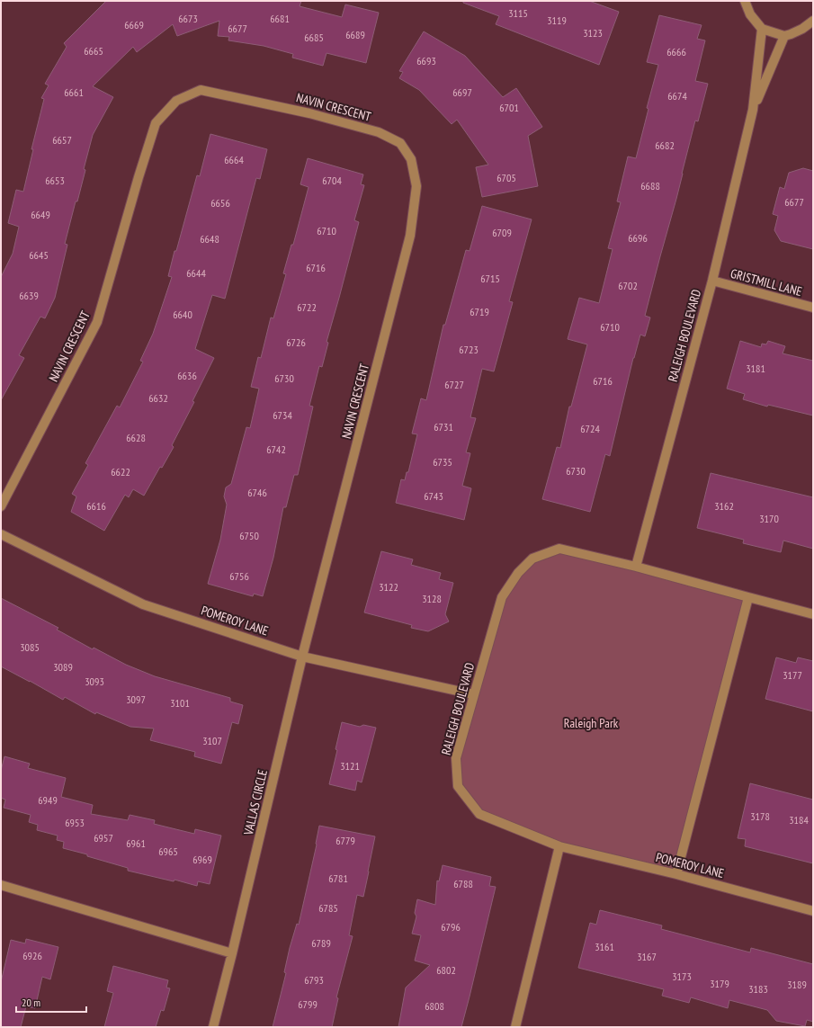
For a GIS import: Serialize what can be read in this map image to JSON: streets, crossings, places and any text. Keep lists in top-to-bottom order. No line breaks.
{"streets":{"street":["NAVIN CRESCENT","GRISTMILL LANE","RALEIGH BOULEVARD","POMEROY LANE","VALLAS CIRCLE"]},"crossings":[["NAVIN CRESCENT","POMEROY LANE"],["NAVIN CRESCENT","VALLAS CIRCLE"],["GRISTMILL LANE","RALEIGH BOULEVARD"],["RALEIGH BOULEVARD","POMEROY LANE"],["POMEROY LANE","VALLAS CIRCLE"]],"parks":["Raleigh Park"],"house_numbers":["3115","6673","6681","3119","6669","6677","3123","6689","6685","6665","6666","6693","6661","6697","6674","6701","6657","6682","6664","6705","6653","6704","6688","6677","6656","6649","6710","6709","6696","6648","6645","6716","6644","6715","6702","6639","6722","6719","6640","6710","6726","6723","3181","6636","6730","6716","6727","6632","6734","6731","6724","6628","6742","6735","6730","6622","6746","6743","6616","3162","3170","6750","6756","3122","3128","3085","3089","3177","3093","3097","3101","3107","3121","6949","3178","3184","6953","6957","6779","6961","6965","6969","6781","6788","6785","6796","6789","3161","6926","3167","6802","3173","6793","3179","3189","3183","6799","6808"],"scale_bar":"20 m"}
